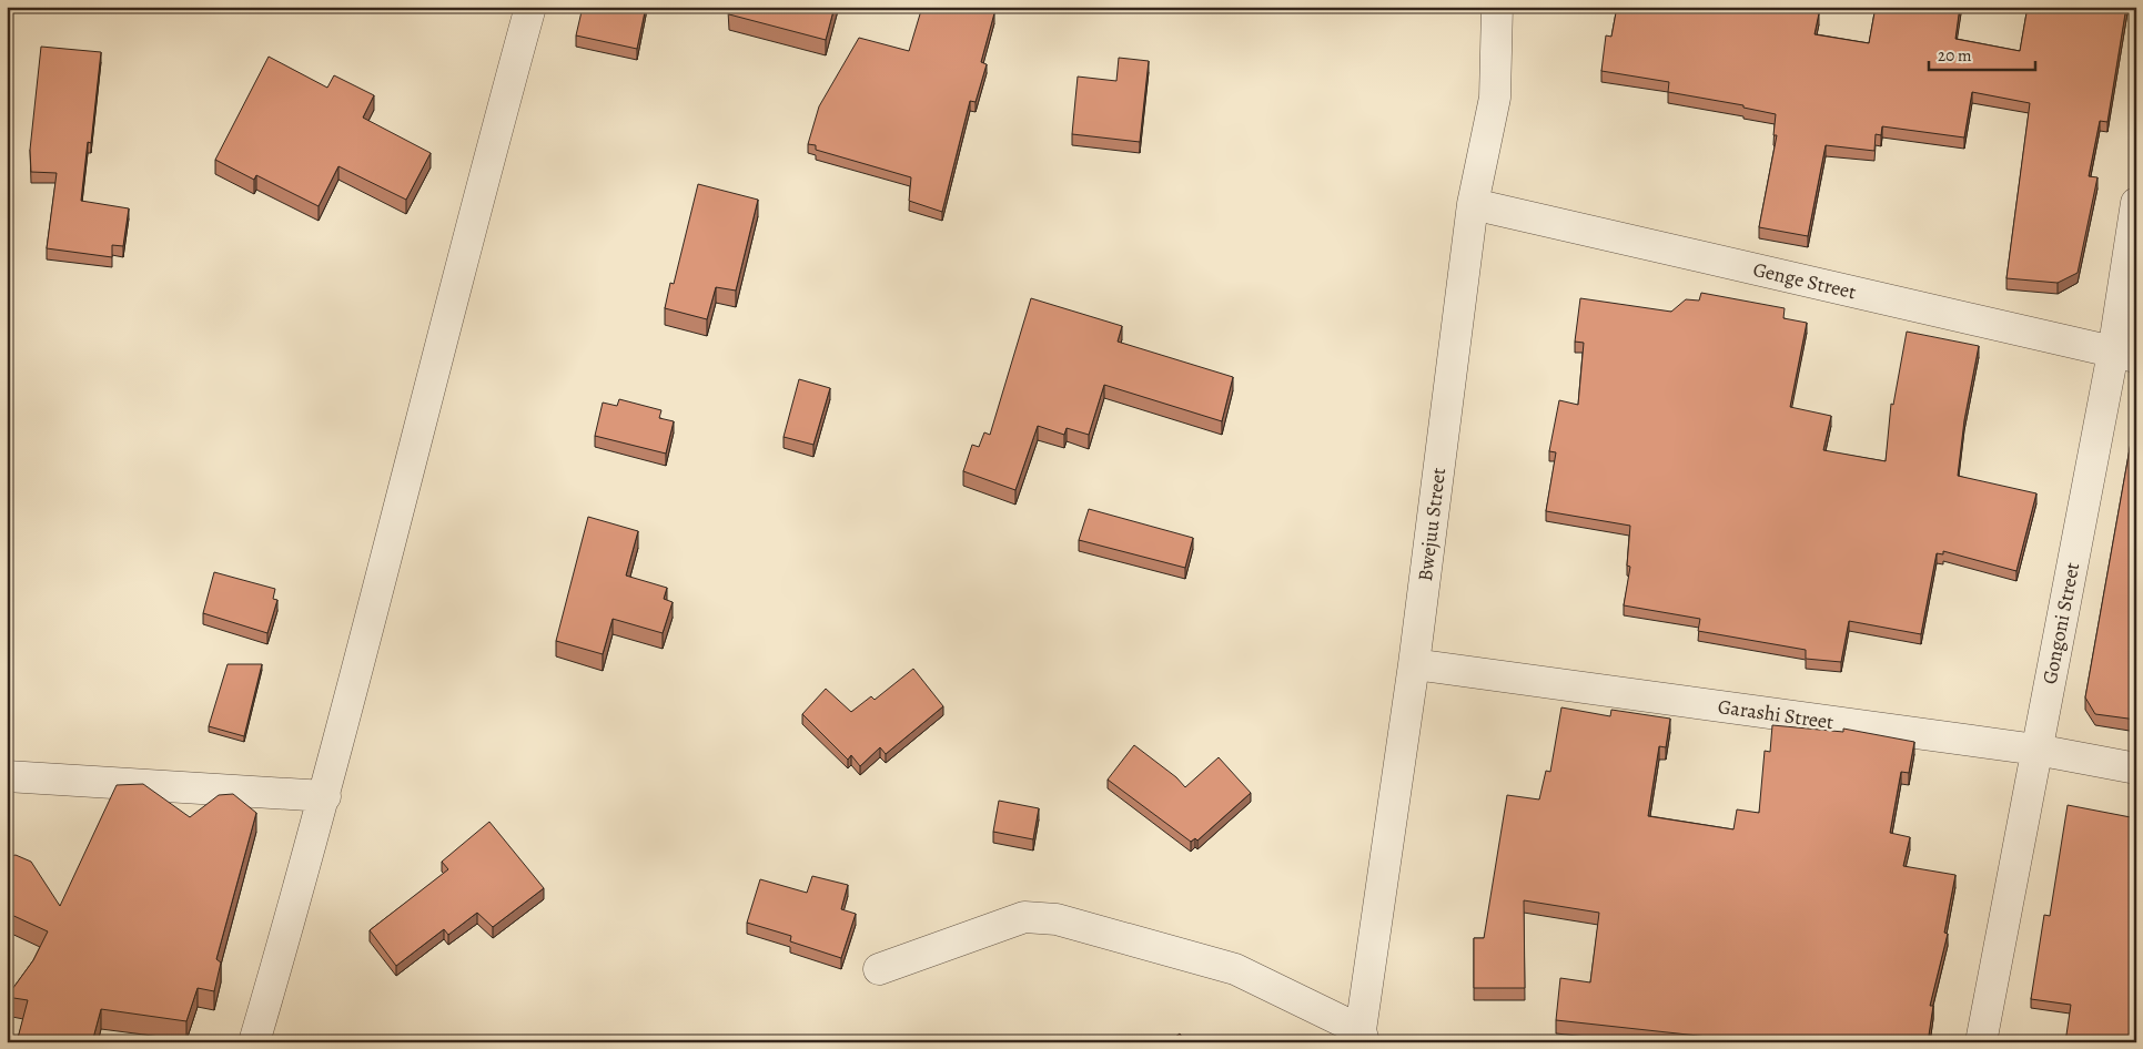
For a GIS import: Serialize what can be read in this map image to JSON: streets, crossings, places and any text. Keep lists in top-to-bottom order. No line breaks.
{"streets":{"street":["Genge Street","Bwejuu Street","Gongoni Street","Garashi Street"]},"crossings":[["Genge Street","Bwejuu Street"],["Genge Street","Gongoni Street"],["Bwejuu Street","Garashi Street"],["Gongoni Street","Garashi Street"]],"scale_bar":"20 m"}
